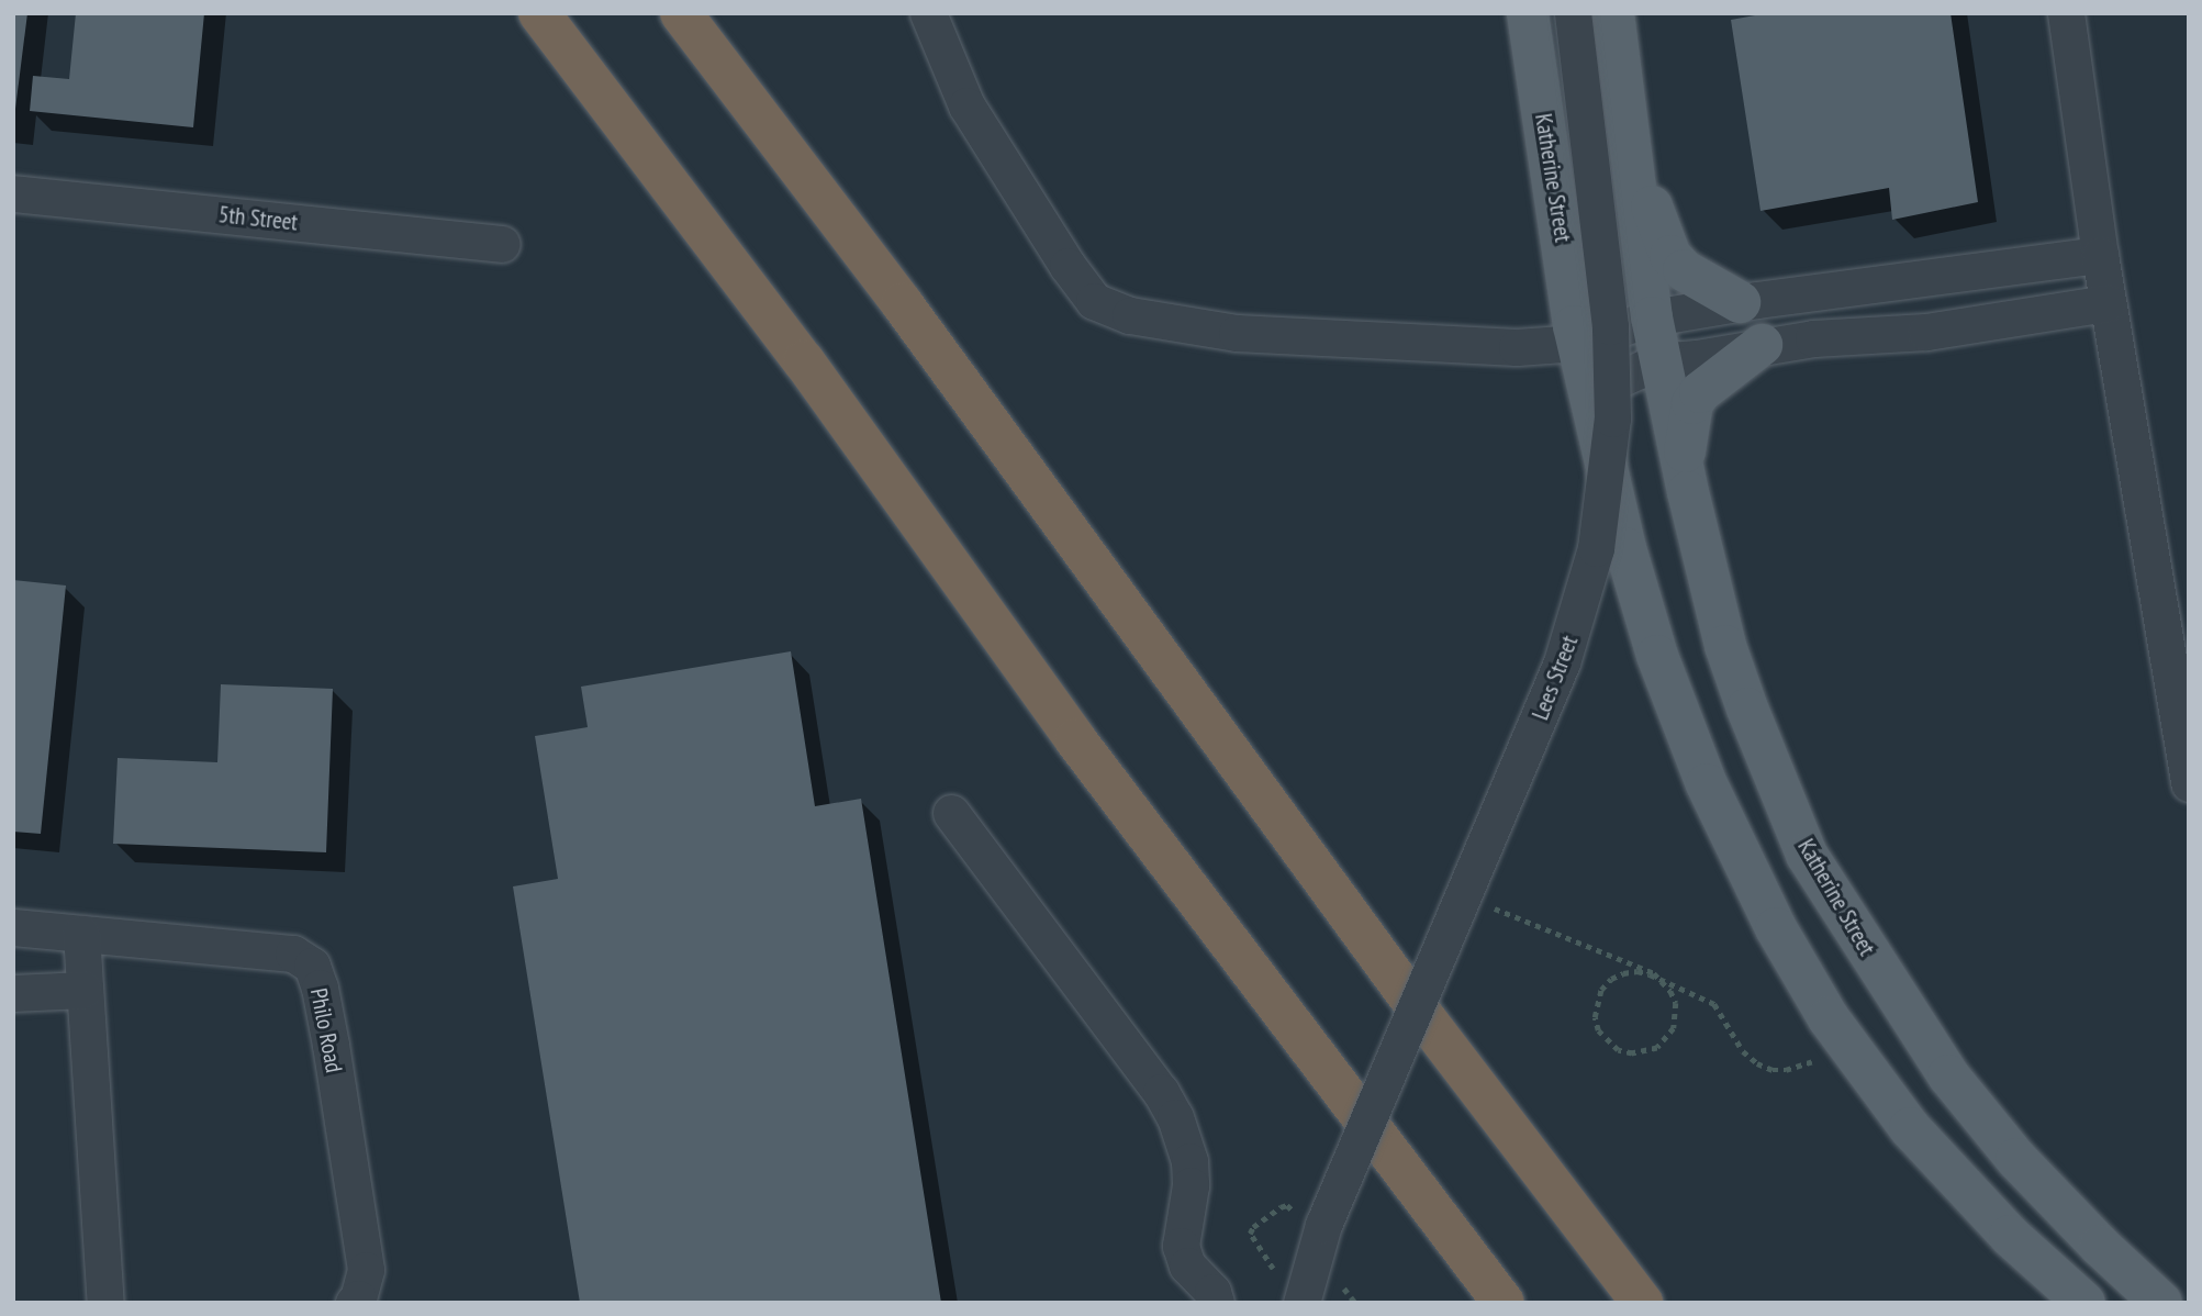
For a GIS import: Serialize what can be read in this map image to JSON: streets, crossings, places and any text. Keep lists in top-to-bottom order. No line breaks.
{"streets":{"main road":["Katherine Street"],"street":["5th Street","Lees Street","Philo Road"]}}
